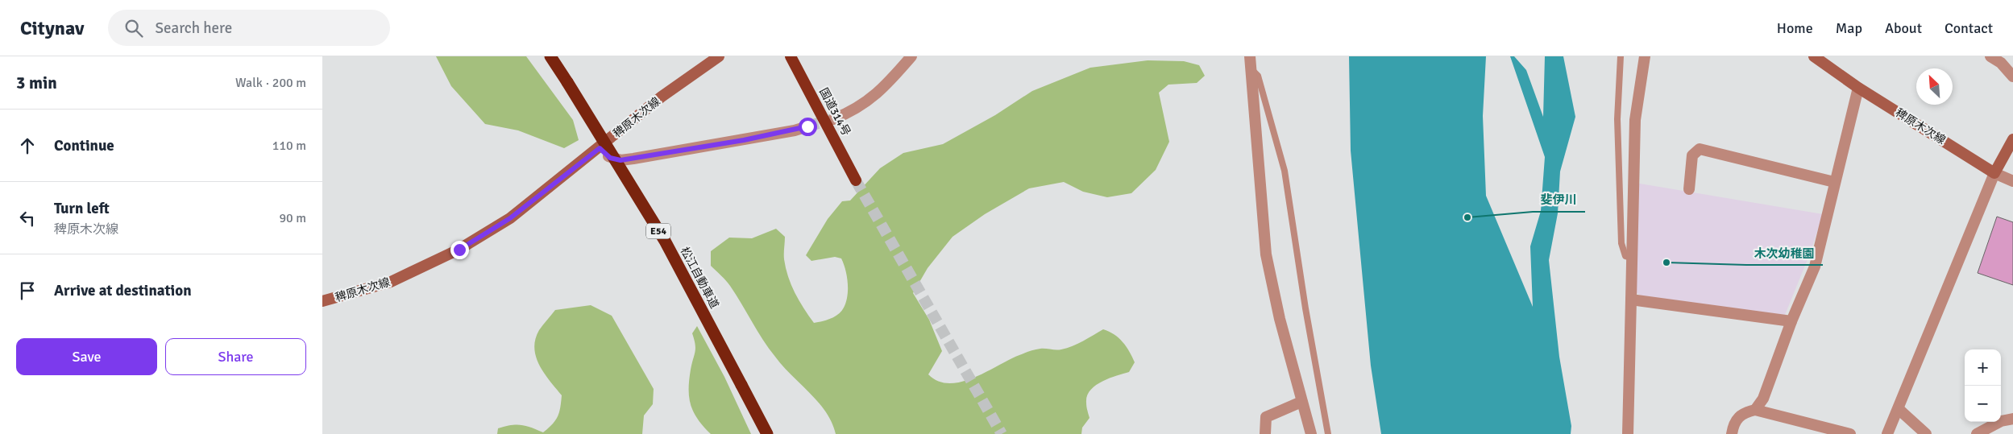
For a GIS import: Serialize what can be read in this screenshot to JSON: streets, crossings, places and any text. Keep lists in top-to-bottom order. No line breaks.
{"streets":{"highway":["国道314号","E54","松江自動車道"],"main road":["稗原木次線"]},"places":["斐伊川","木次幼稚園"],"north":"top left","page":{"header":"Citynav","search":"Search here","nav":["Home","Map","About","Contact"],"heading":["3 min","Walk · 200 m"],"list":[["Continue","110 m"],["Turn left","稗原木次線","90 m"],"Arrive at destination"],"buttons":["Save","Share"],"map_buttons":["+","−"]}}
